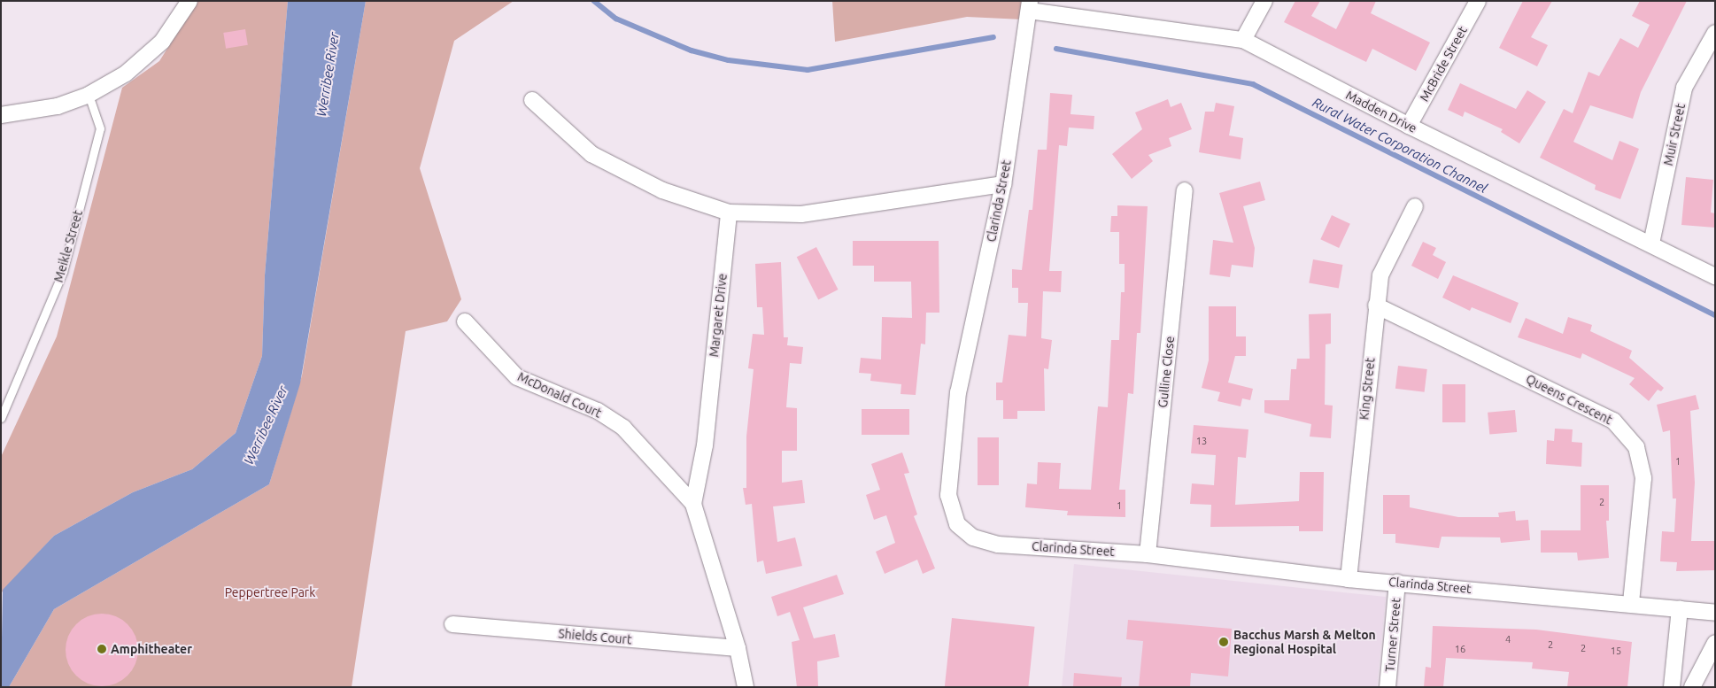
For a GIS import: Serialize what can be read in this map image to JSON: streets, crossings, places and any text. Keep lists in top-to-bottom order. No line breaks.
{"streets":{"street":["McBride Street","Madden Drive","Muir Street","Clarinda Street","Margaret Drive","Gulline Close","King Street","McDonald Court","Queens Crescent","Turner Street","Shields Court"],"lane":["Meikle Street"]},"crossings":[["McBride Street","Madden Drive"],["Madden Drive","Muir Street"],["Madden Drive","Clarinda Street"],["Clarinda Street","Gulline Close"],["Clarinda Street","King Street"],["Clarinda Street","Queens Crescent"],["Clarinda Street","Turner Street"],["Margaret Drive","McDonald Court"],["Margaret Drive","Shields Court"],["King Street","Queens Crescent"]],"water":["Werribee River","Rural Water Corporation Channel"],"parks":["Peppertree Park"],"places":["Bacchus Marsh & Melton Regional Hospital","Amphitheater"],"house_numbers":["13","1","2","1","4","2","2","16","15"]}
